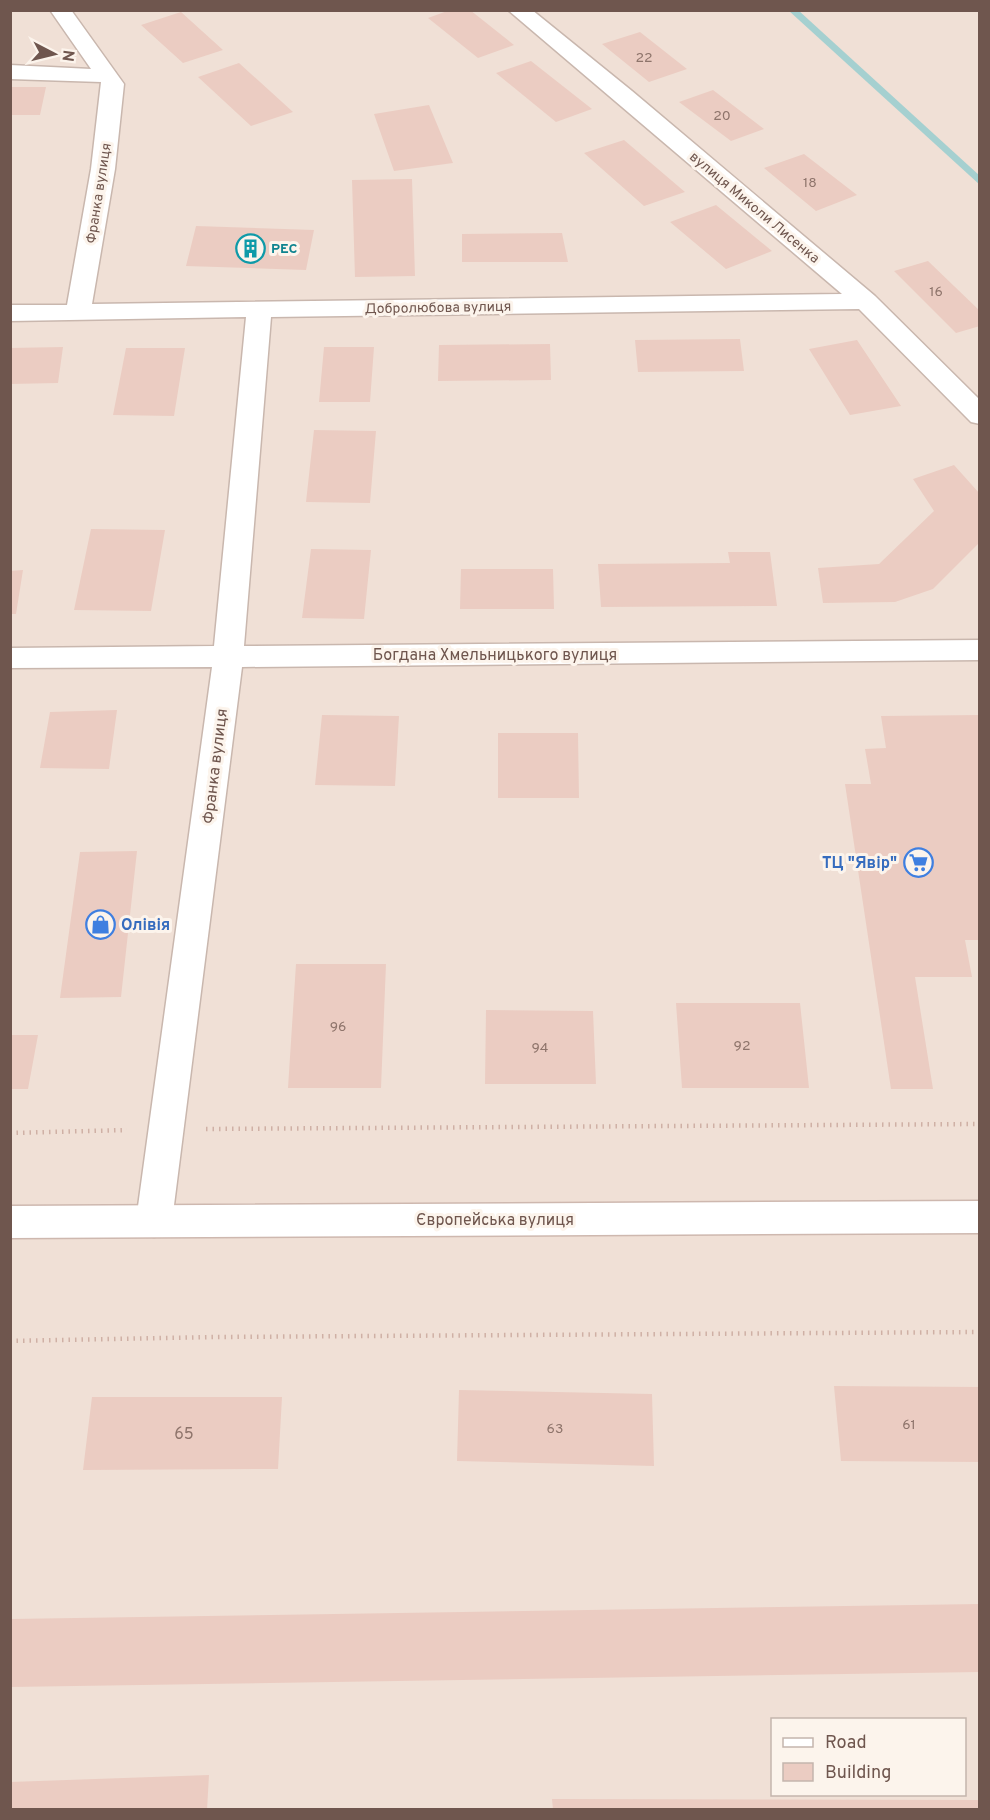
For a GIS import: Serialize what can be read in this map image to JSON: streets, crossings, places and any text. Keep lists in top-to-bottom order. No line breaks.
{"streets":{"street":["Франка вулиця","вулиця Миколи Лисенка","Добролюбова вулиця","Богдана Хмельницького вулиця","Європейська вулиця"]},"crossings":[["Франка вулиця","Добролюбова вулиця"],["Франка вулиця","Богдана Хмельницького вулиця"],["Франка вулиця","Європейська вулиця"],["вулиця Миколи Лисенка","Добролюбова вулиця"]],"places":{"building":["РЕС"],"supermarket":["ТЦ \"Явір\""],"shop":["Олівія"]},"house_numbers":["22","20","18","16","96","92","94","61","63","65"],"legend":["Road","Building"],"north":"right"}
